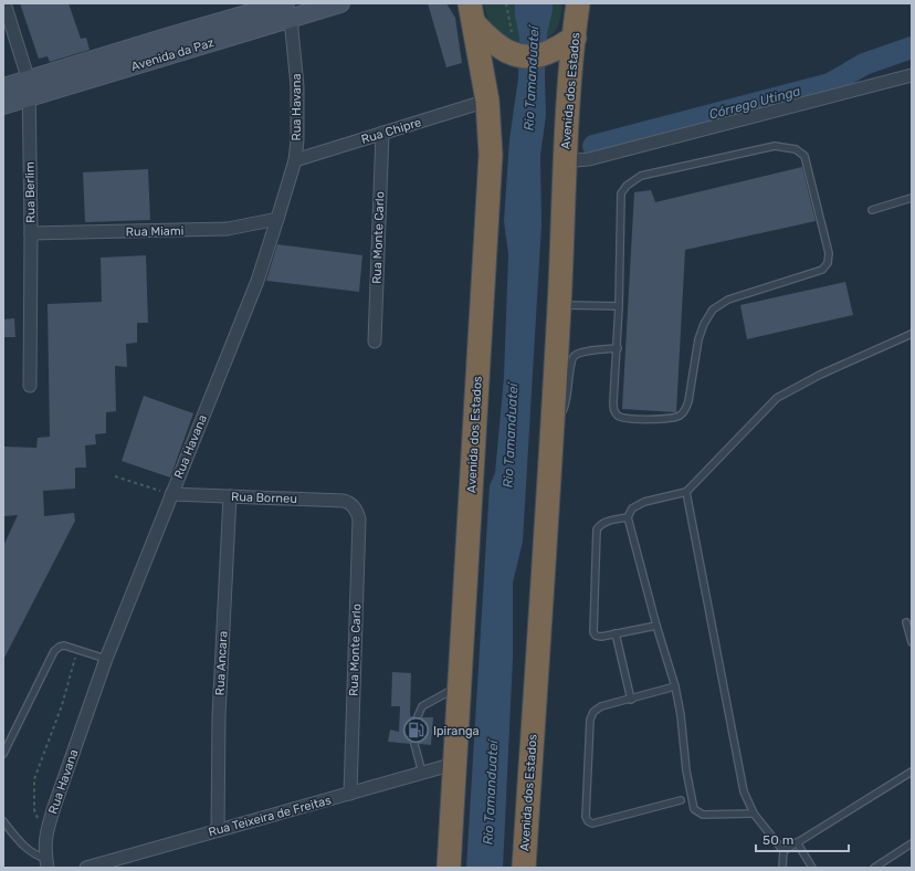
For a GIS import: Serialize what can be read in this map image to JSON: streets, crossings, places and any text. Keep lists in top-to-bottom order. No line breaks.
{"streets":{"highway":["Avenida dos Estados"],"main road":["Avenida da Paz"],"street":["Rua Havana","Rua Chipre","Rua Berlim","Rua Miami","Rua Monte Carlo","Rua Borneu","Rua Ancara","Rua Teixeira de Freitas"]},"crossings":[["Avenida da Paz","Rua Havana"],["Avenida da Paz","Rua Berlim"],["Avenida dos Estados","Rua Chipre"],["Avenida dos Estados","Rua Teixeira de Freitas"],["Rua Havana","Rua Chipre"],["Rua Havana","Rua Miami"],["Rua Havana","Rua Borneu"],["Rua Chipre","Rua Monte Carlo"],["Rua Berlim","Rua Miami"],["Rua Monte Carlo","Rua Borneu"],["Rua Monte Carlo","Rua Teixeira de Freitas"],["Rua Borneu","Rua Ancara"],["Rua Ancara","Rua Teixeira de Freitas"]],"water":["Rio Tamanduateí","Córrego Utinga"],"places":{"fuel station":["Ipiranga"]},"scale_bar":"50 m"}
